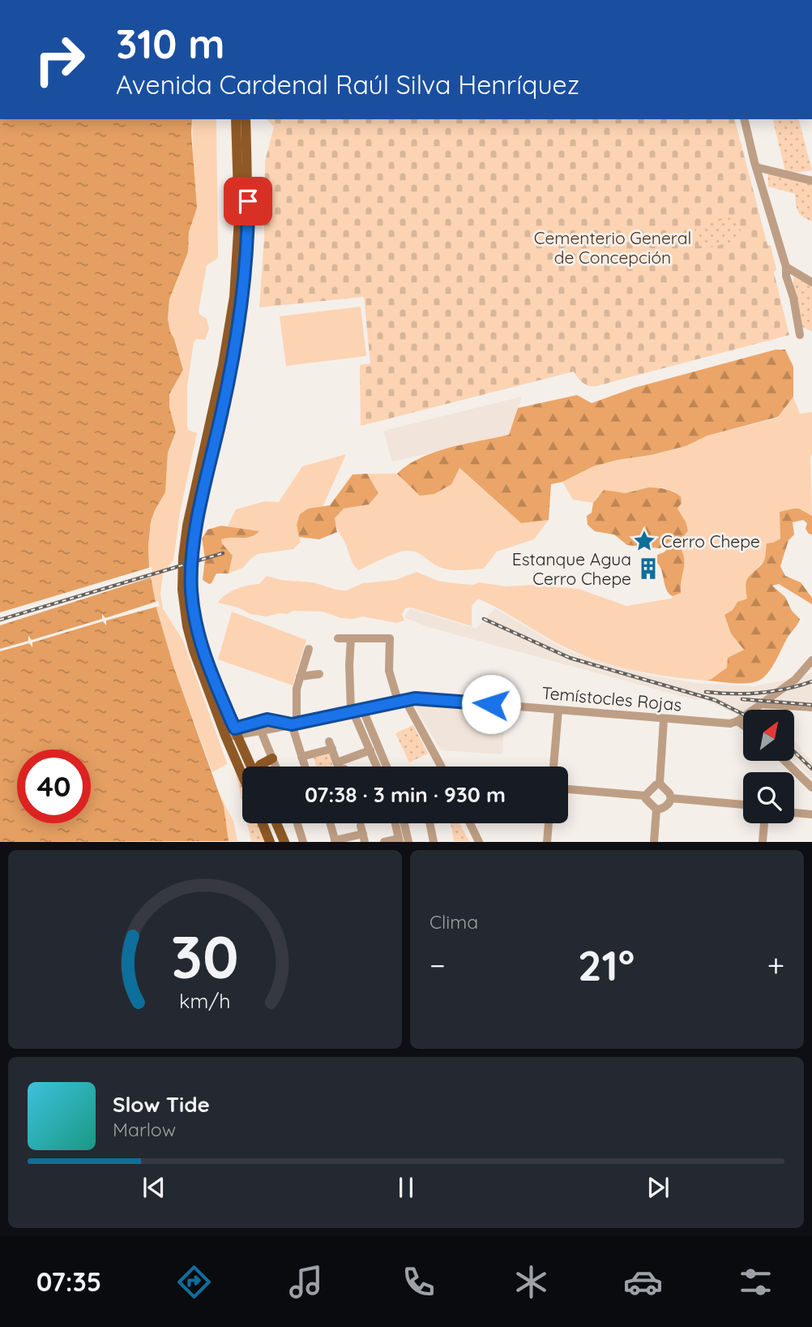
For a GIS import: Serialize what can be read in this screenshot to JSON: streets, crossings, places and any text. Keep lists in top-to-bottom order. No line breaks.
{"streets":{"street":["Temístocles Rojas"]},"parks":["Cementerio General de Concepción"],"places":{"place":["Cerro Chepe"],"building":["Estanque Agua Cerro Chepe"]},"north":"top right","page":{"turn":["310 m","Avenida Cardenal Raúl Silva Henríquez"],"limit":"40","trip":"07:38 · 3 min · 930 m","tile":"Clima","heat":["−","21°","+"],"song":["Slow Tide","Marlow"],"tabs":"07:35","gauge":["30","km/h"]}}
